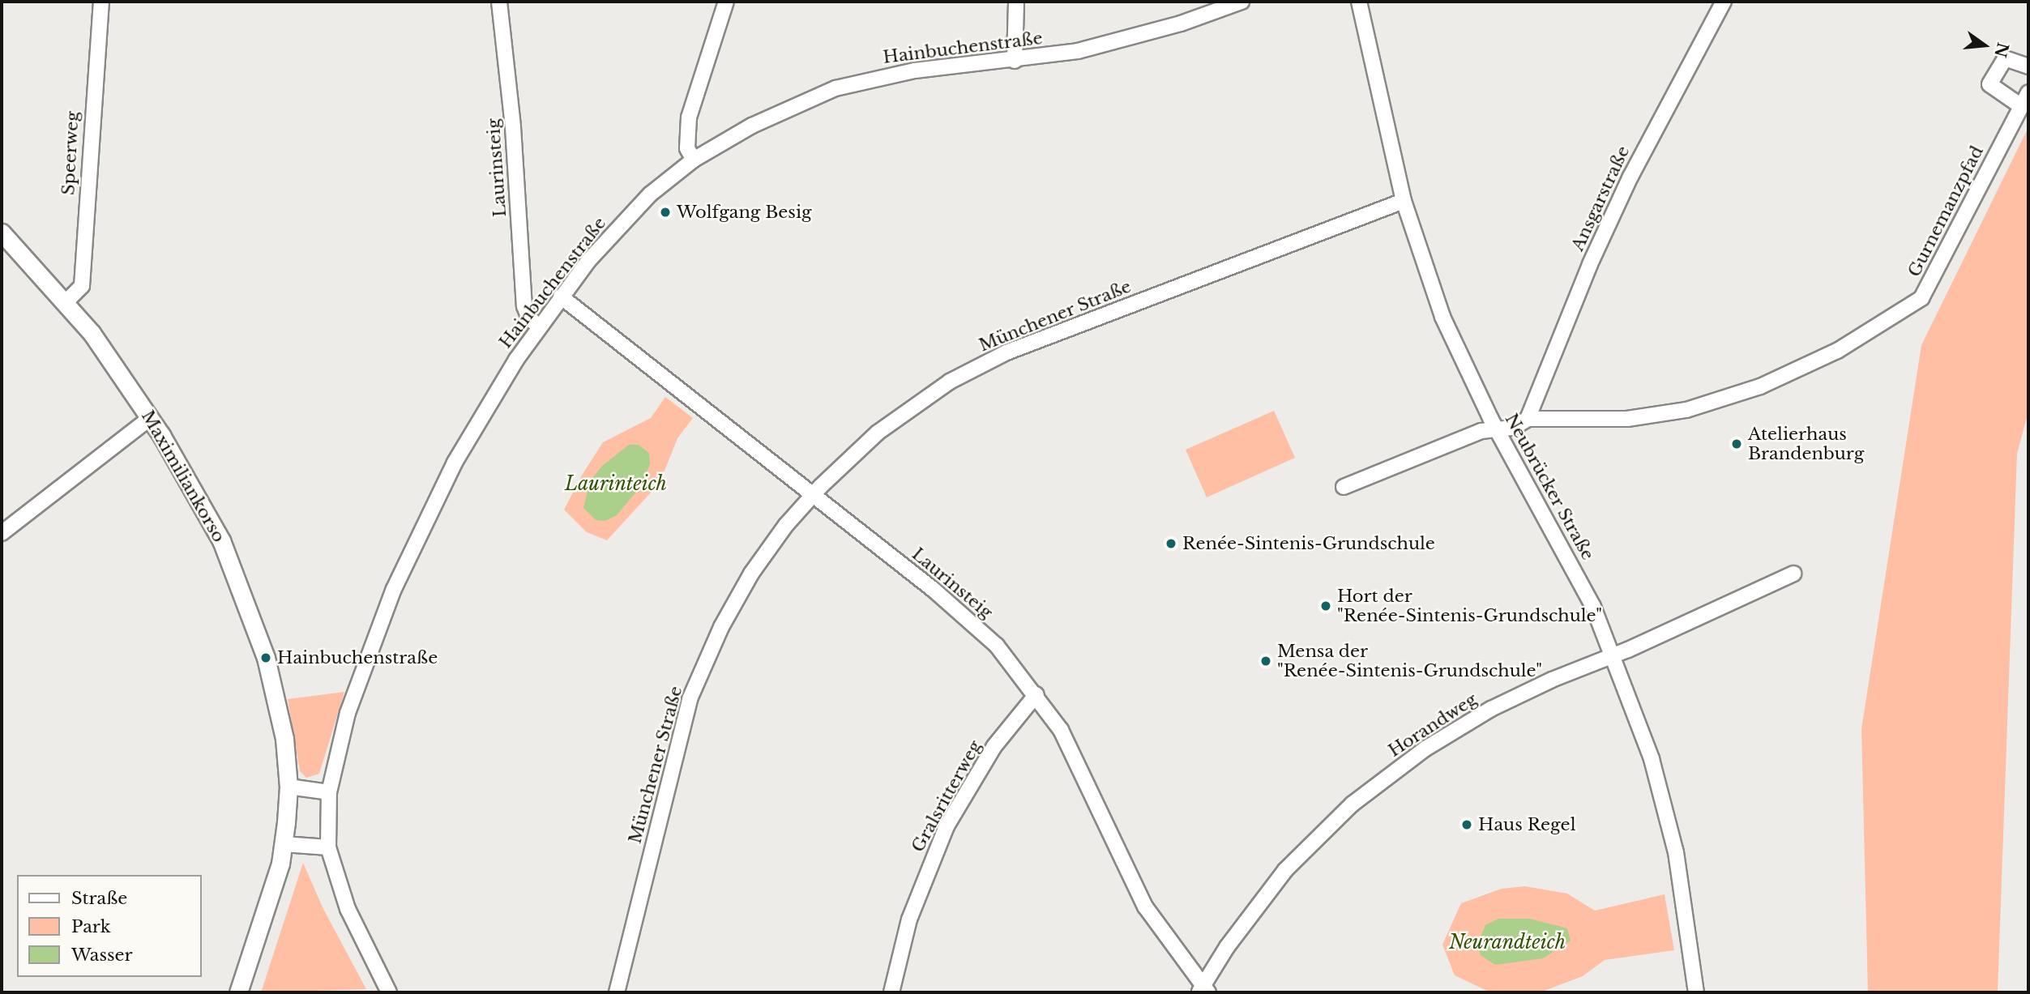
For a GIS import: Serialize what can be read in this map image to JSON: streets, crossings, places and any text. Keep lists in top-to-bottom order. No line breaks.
{"streets":{"street":["Hainbuchenstraße","Speerweg","Laurinsteig","Ansgarstraße","Gurnemanzpfad","Münchener Straße","Maximiliankorso","Neubrücker Straße","Horandweg","Gralsritterweg"]},"crossings":[["Hainbuchenstraße","Laurinsteig"],["Speerweg","Maximiliankorso"],["Laurinsteig","Münchener Straße"],["Laurinsteig","Horandweg"],["Laurinsteig","Gralsritterweg"],["Ansgarstraße","Gurnemanzpfad"],["Gurnemanzpfad","Neubrücker Straße"],["Münchener Straße","Neubrücker Straße"],["Neubrücker Straße","Horandweg"]],"water":["Laurinteich","Neurandteich"],"places":["Wolfgang Besig","Atelierhaus Brandenburg","Renée-Sintenis-Grundschule","Hort der \"Renée-Sintenis-Grundschule\"","Hainbuchenstraße","Mensa der \"Renée-Sintenis-Grundschule\"","Haus Regel"],"legend":["Straße","Park","Wasser"],"north":"right"}
